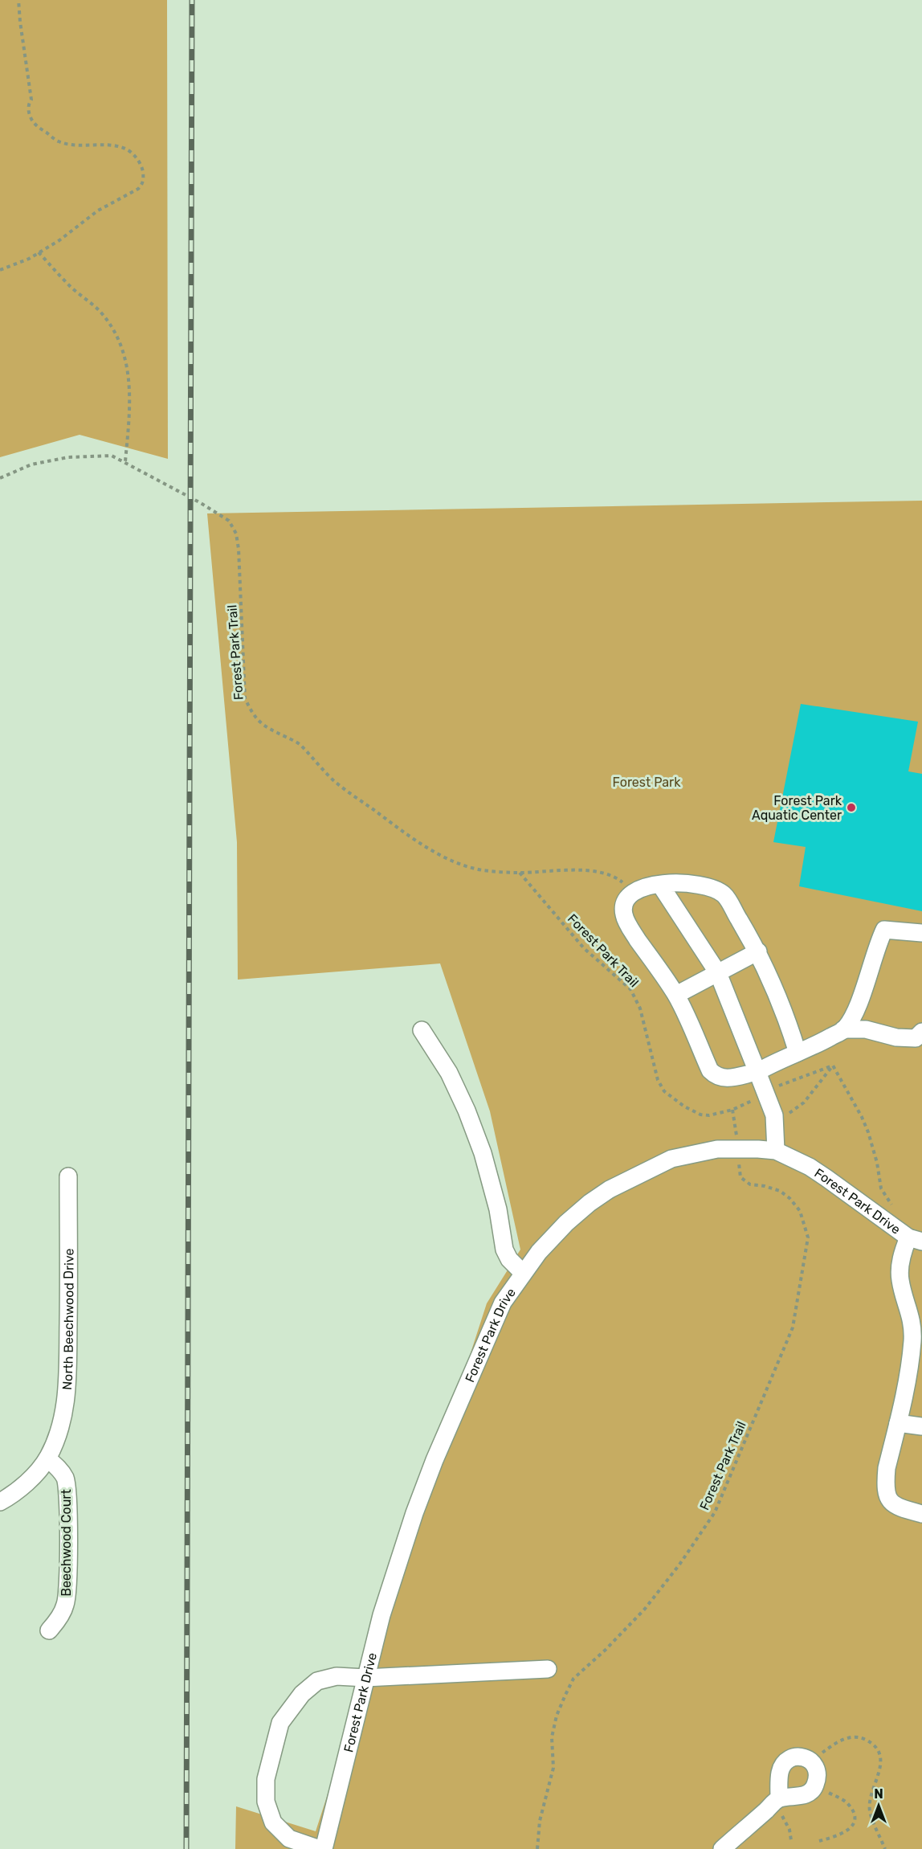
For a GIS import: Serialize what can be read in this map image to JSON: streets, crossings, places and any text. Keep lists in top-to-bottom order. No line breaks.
{"streets":{"street":["Forest Park Drive","North Beechwood Drive","Beechwood Court"],"path":["Forest Park Trail"]},"crossings":[["Forest Park Trail","Forest Park Drive"],["North Beechwood Drive","Beechwood Court"]],"parks":["Forest Park"],"places":["Forest Park Aquatic Center"],"north":"top"}
